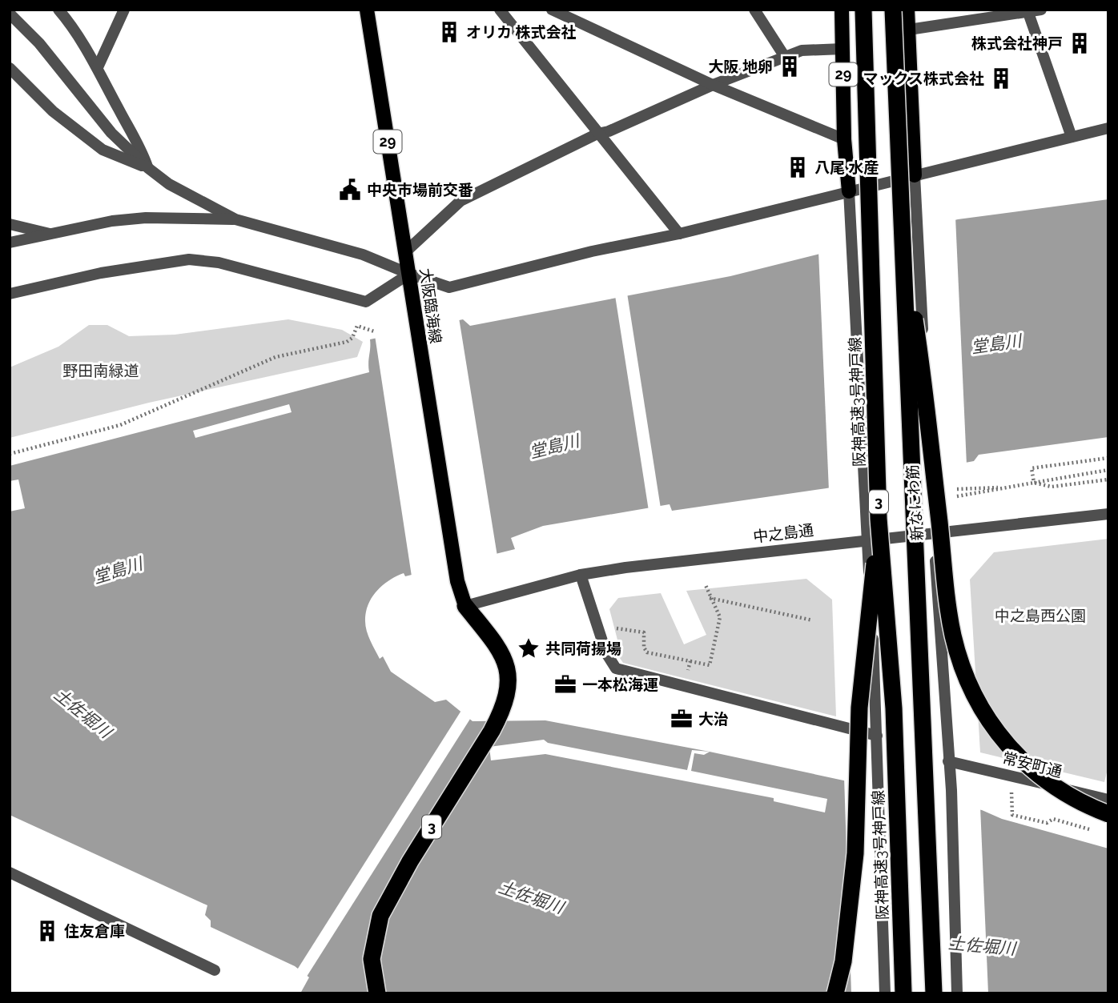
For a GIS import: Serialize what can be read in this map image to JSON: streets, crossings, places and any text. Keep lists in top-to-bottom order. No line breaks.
{"streets":{"highway":["阪神高速3号神戸線","3"],"main road":["29","大阪臨海線","新なにわ筋"],"street":["中之島通","常安町通"]},"crossings":[["29","中之島通"],["大阪臨海線","3"],["大阪臨海線","中之島通"],["阪神高速3号神戸線","3"],["3","中之島通"],["新なにわ筋","中之島通"],["新なにわ筋","常安町通"]],"water":["堂島川","土佐堀川"],"parks":["野田南緑道","中之島西公園"],"places":{"building":["オリカ 株式会社","株式会社神戸","大阪 地卵","マックス株式会社","八尾 水産","住友倉庫"],"public building":["中央市場前交番"],"place":["共同荷揚場"],"office":["一本松海運","大治"]}}
